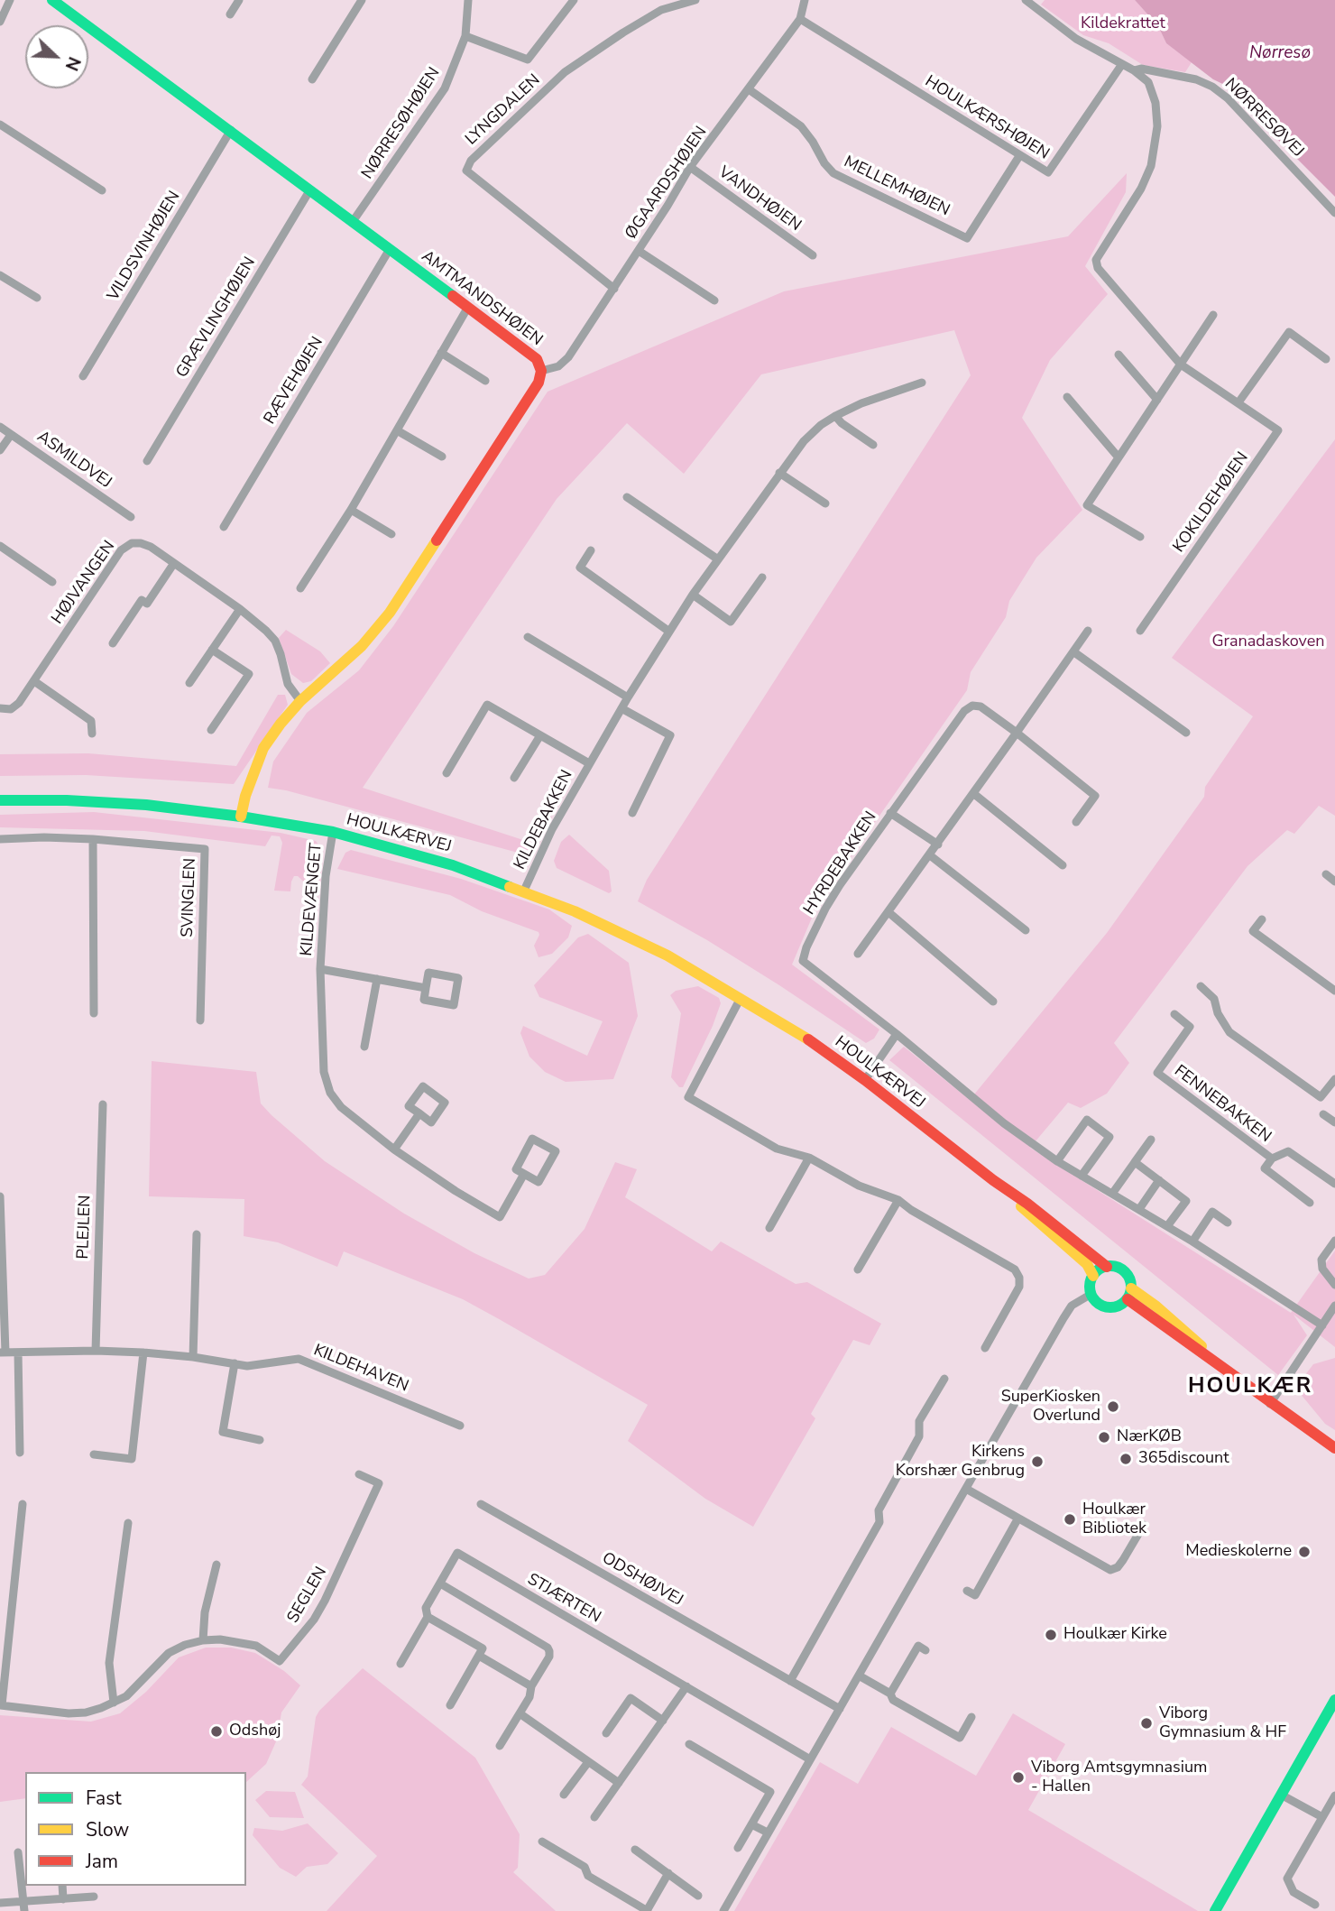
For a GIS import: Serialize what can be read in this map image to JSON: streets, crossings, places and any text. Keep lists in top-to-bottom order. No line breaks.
{"streets":{"street":["LYNGDALEN","HOULKÆRSHØJEN","NØRRESØVEJ","NØRRESØHØJEN","ØGAARDSHØJEN","MELLEMHØJEN","VANDHØJEN","VILDSVINHØJEN","AMTMANDSHØJEN","GRÆVLINGHØJEN","RÆVEHØJEN","ASMILDVEJ","KOKILDEHØJEN","HØJVANGEN","KILDEBAKKEN","HOULKÆRVEJ","HYRDEBAKKEN","SVINGLEN","KILDEVÆNGET","FENNEBAKKEN","PLEJLEN","KILDEHAVEN","ODSHØJVEJ","SEGLEN","STJÆRTEN"]},"crossings":[["LYNGDALEN","ØGAARDSHØJEN"],["HOULKÆRSHØJEN","NØRRESØVEJ"],["HOULKÆRSHØJEN","ØGAARDSHØJEN"],["HOULKÆRSHØJEN","MELLEMHØJEN"],["NØRRESØVEJ","KOKILDEHØJEN"],["NØRRESØHØJEN","AMTMANDSHØJEN"],["ØGAARDSHØJEN","MELLEMHØJEN"],["ØGAARDSHØJEN","VANDHØJEN"],["ØGAARDSHØJEN","AMTMANDSHØJEN"],["VILDSVINHØJEN","AMTMANDSHØJEN"],["AMTMANDSHØJEN","GRÆVLINGHØJEN"],["AMTMANDSHØJEN","RÆVEHØJEN"],["AMTMANDSHØJEN","HØJVANGEN"],["AMTMANDSHØJEN","HOULKÆRVEJ"],["KILDEBAKKEN","HOULKÆRVEJ"],["HOULKÆRVEJ","KILDEVÆNGET"]],"districts":["HOULKÆR"],"water":["Nørresø"],"parks":["Kildekrattet","Granadaskoven"],"places":["SuperKiosken Overlund","NærKØB","365discount","Kirkens Korshær Genbrug","Houlkær Bibliotek","Medieskolerne","Houlkær Kirke","Viborg Gymnasium & HF","Odshøj","Viborg Amtsgymnasium - Hallen"],"legend":["Fast","Slow","Jam"],"north":"bottom right"}
